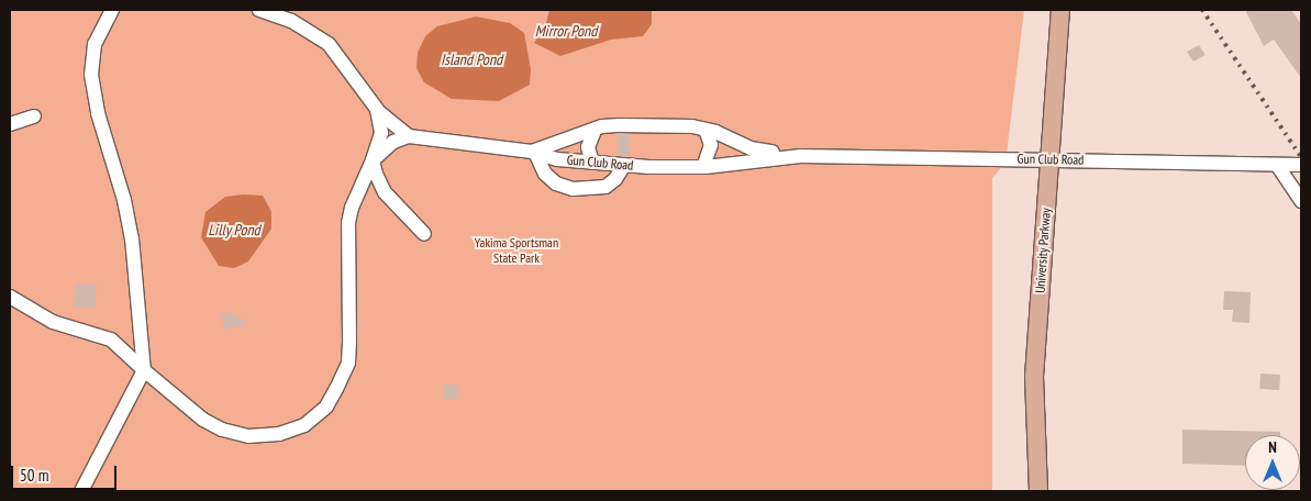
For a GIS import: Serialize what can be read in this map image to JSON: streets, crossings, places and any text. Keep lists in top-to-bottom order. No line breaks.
{"streets":{"main road":["University Parkway"],"street":["Gun Club Road"]},"crossings":[["Gun Club Road","University Parkway"]],"water":["Mirror Pond","Island Pond","Lilly Pond"],"parks":["Yakima Sportsman State Park"],"scale_bar":"50 m","north":"top"}
